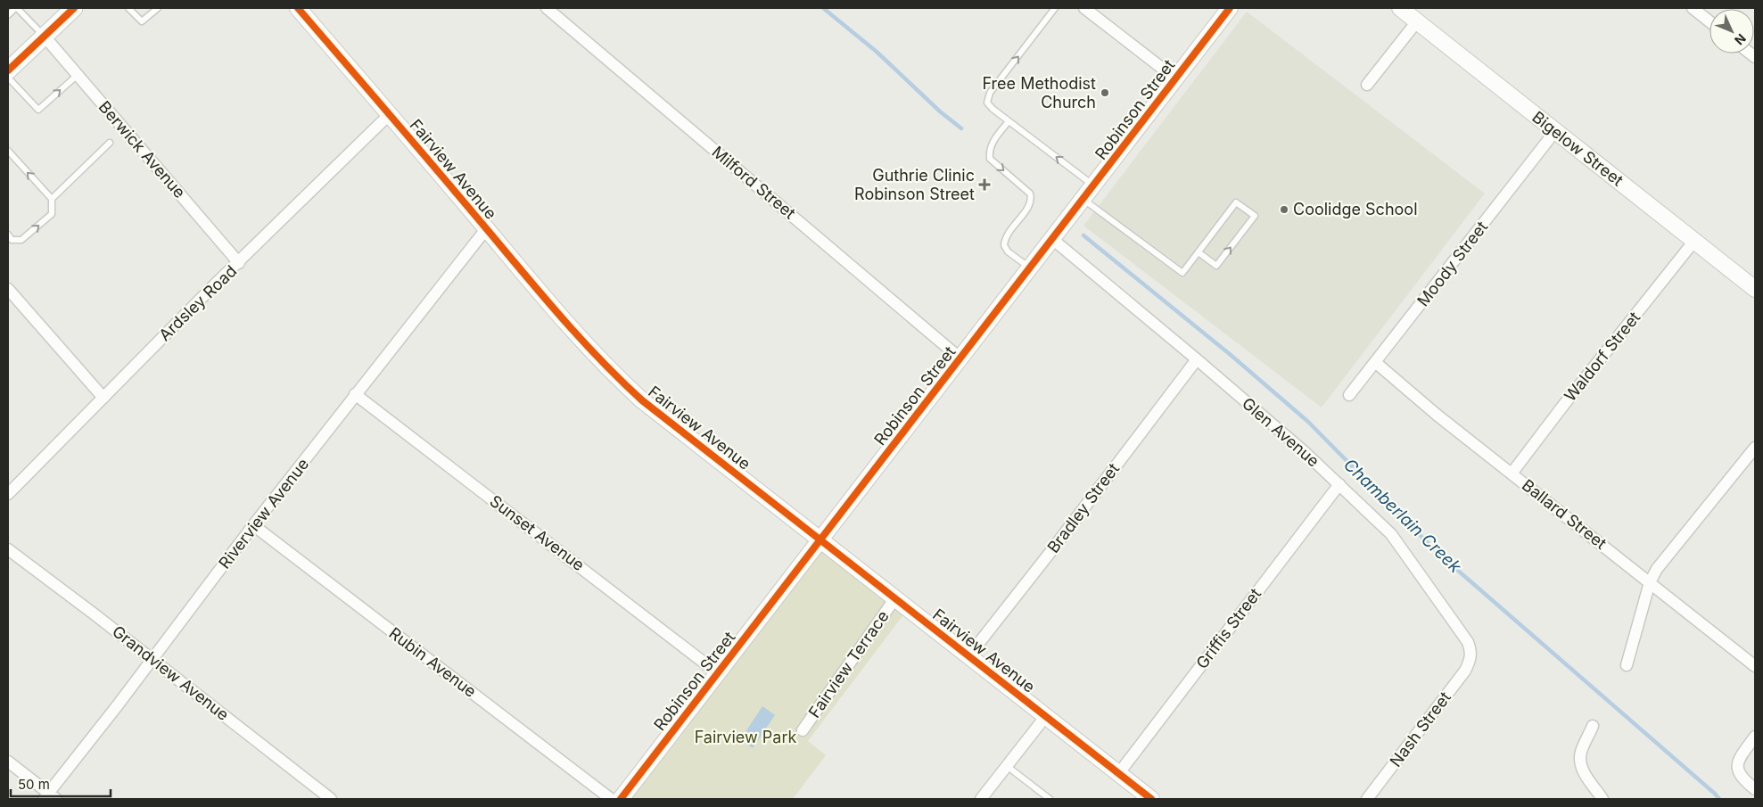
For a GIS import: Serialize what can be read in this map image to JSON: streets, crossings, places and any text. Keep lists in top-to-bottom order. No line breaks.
{"streets":{"street":["Robinson Street","Bigelow Street","Berwick Avenue","Fairview Avenue","Milford Street","Moody Street","Ardsley Road","Waldorf Street","Glen Avenue","Bradley Street","Riverview Avenue","Ballard Street","Sunset Avenue","Griffis Street","Rubin Avenue","Fairview Terrace","Grandview Avenue","Nash Street"]},"crossings":[["Robinson Street","Fairview Avenue"],["Robinson Street","Milford Street"],["Robinson Street","Glen Avenue"],["Robinson Street","Sunset Avenue"],["Bigelow Street","Moody Street"],["Bigelow Street","Waldorf Street"],["Berwick Avenue","Ardsley Road"],["Fairview Avenue","Ardsley Road"],["Fairview Avenue","Bradley Street"],["Fairview Avenue","Riverview Avenue"],["Fairview Avenue","Griffis Street"],["Fairview Avenue","Fairview Terrace"],["Moody Street","Ballard Street"],["Waldorf Street","Ballard Street"],["Glen Avenue","Bradley Street"],["Glen Avenue","Griffis Street"],["Glen Avenue","Nash Street"],["Riverview Avenue","Sunset Avenue"],["Riverview Avenue","Rubin Avenue"],["Riverview Avenue","Grandview Avenue"]],"water":["Chamberlain Creek"],"parks":["Fairview Park"],"places":{"other":["Free Methodist Church","Coolidge School"],"health":["Guthrie Clinic Robinson Street"]},"scale_bar":"50 m","north":"bottom right"}
